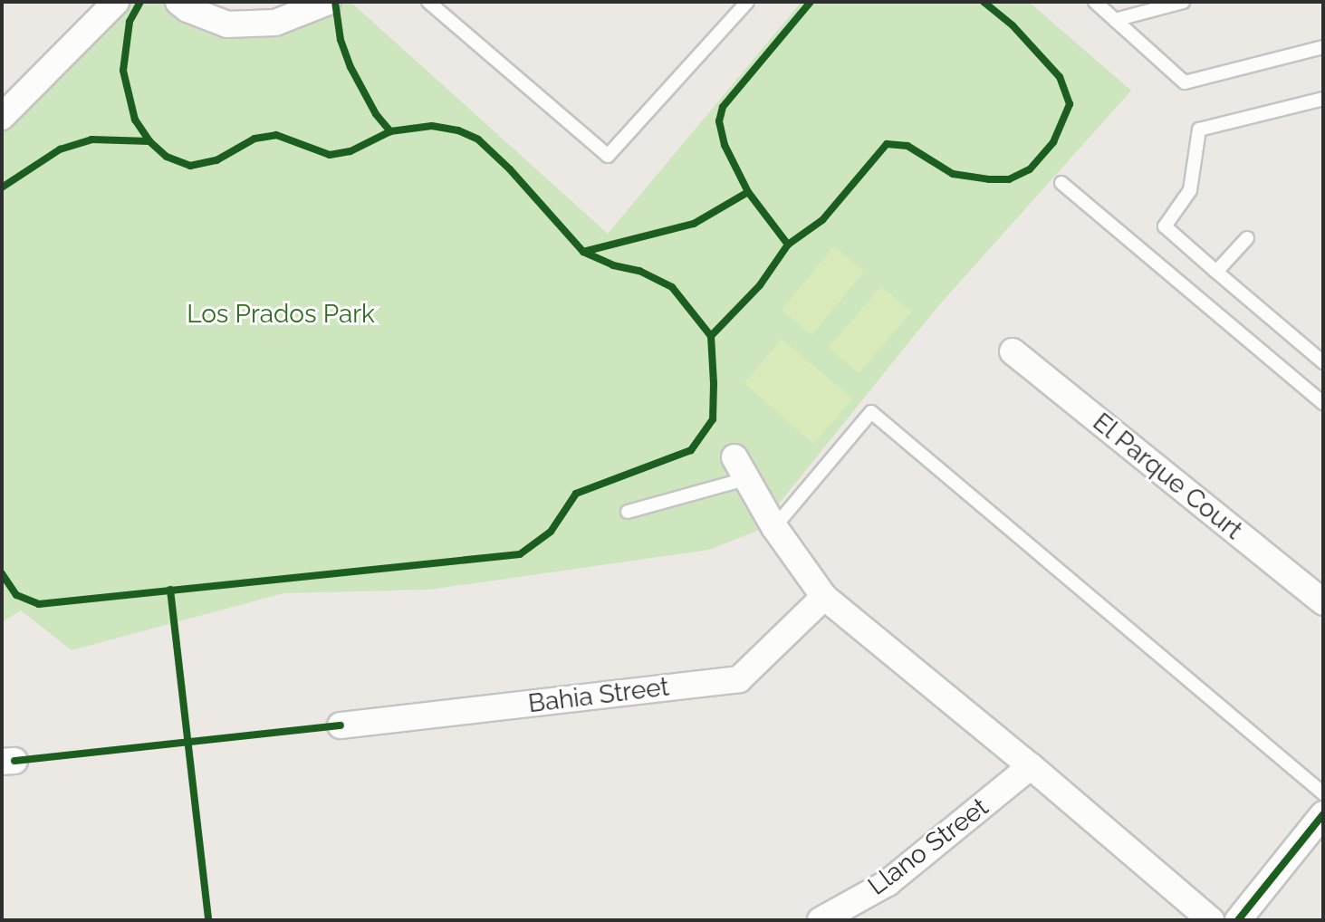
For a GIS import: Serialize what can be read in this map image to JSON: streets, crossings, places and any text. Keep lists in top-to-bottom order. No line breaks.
{"streets":{"street":["El Parque Court","Bahia Street","Llano Street"]},"parks":["Los Prados Park"]}
